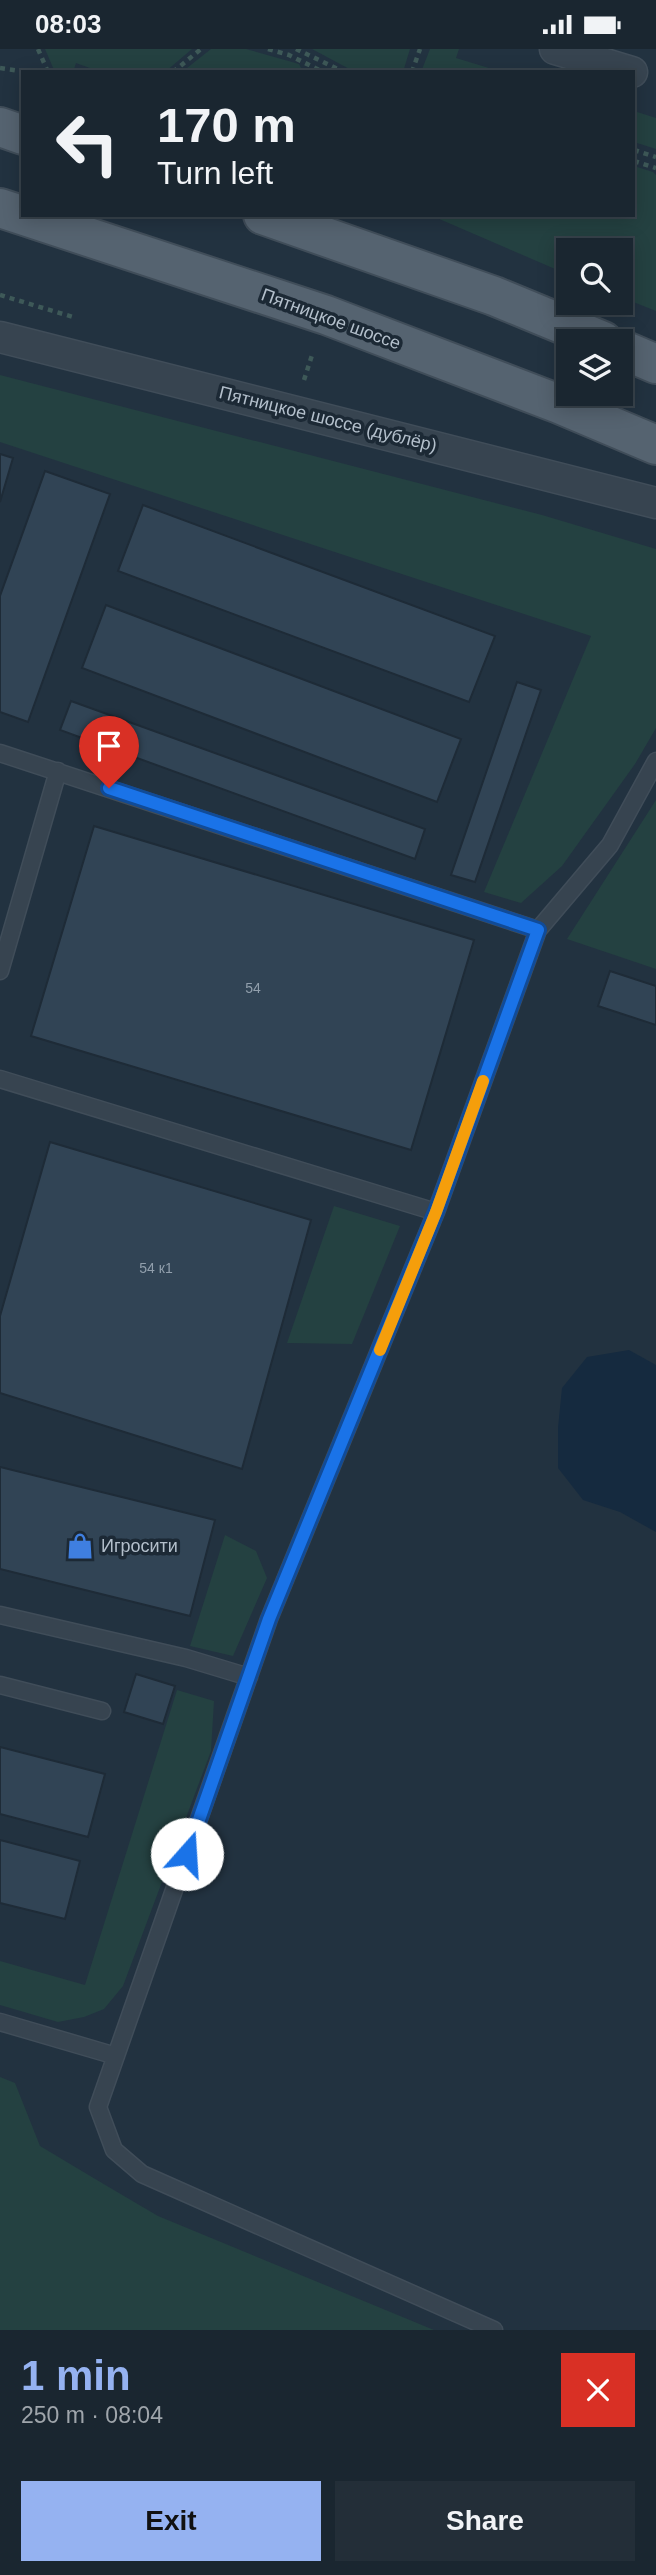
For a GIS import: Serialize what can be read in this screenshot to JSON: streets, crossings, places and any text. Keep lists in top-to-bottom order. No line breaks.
{"streets":{"main road":["Пятницкое шоссе"],"street":["Пятницкое шоссе (дублёр)"]},"places":{"shop":["Игросити"]},"house_numbers":["54","54 к1"],"page":{"status":"08:03","turn":["170 m","Turn left"],"heading":["1 min","250 m · 08:04"],"buttons":["Exit","Share"]}}
